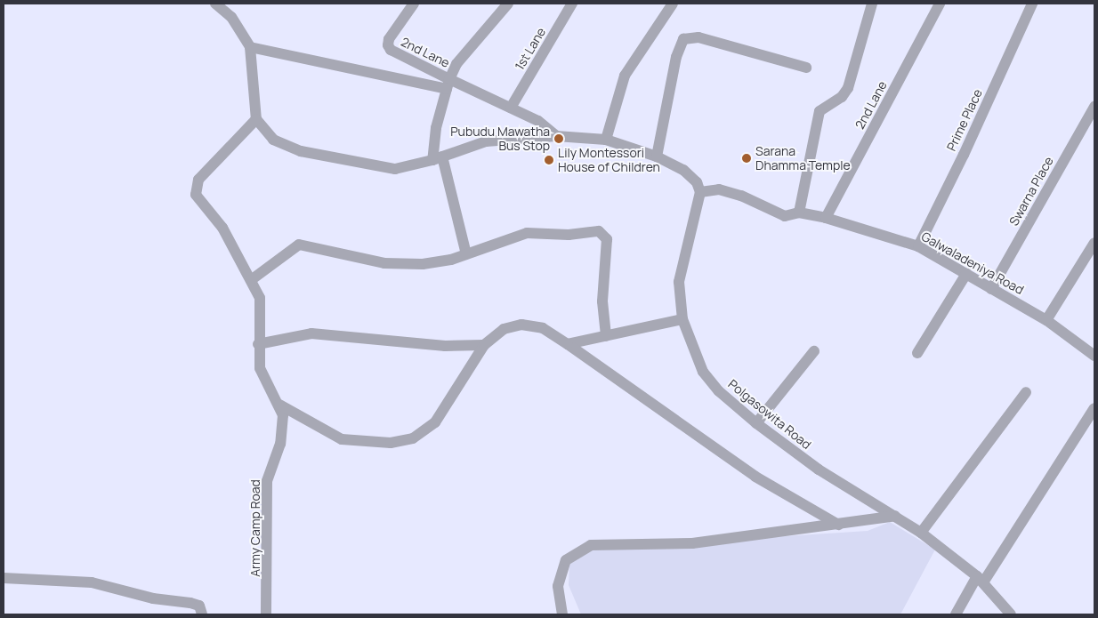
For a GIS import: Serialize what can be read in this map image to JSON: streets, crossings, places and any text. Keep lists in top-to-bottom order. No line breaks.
{"streets":{"street":["1st Lane","2nd Lane","Prime Place","Swarna Place","Galwaladeniya Road","Polgasowita Road","Army Camp Road"]},"crossings":[["2nd Lane","Galwaladeniya Road"],["Prime Place","Galwaladeniya Road"],["Swarna Place","Galwaladeniya Road"],["Galwaladeniya Road","Polgasowita Road"]],"places":["Pubudu Mawatha Bus Stop","Sarana Dhamma Temple","Lily Montessori House of Children"]}
